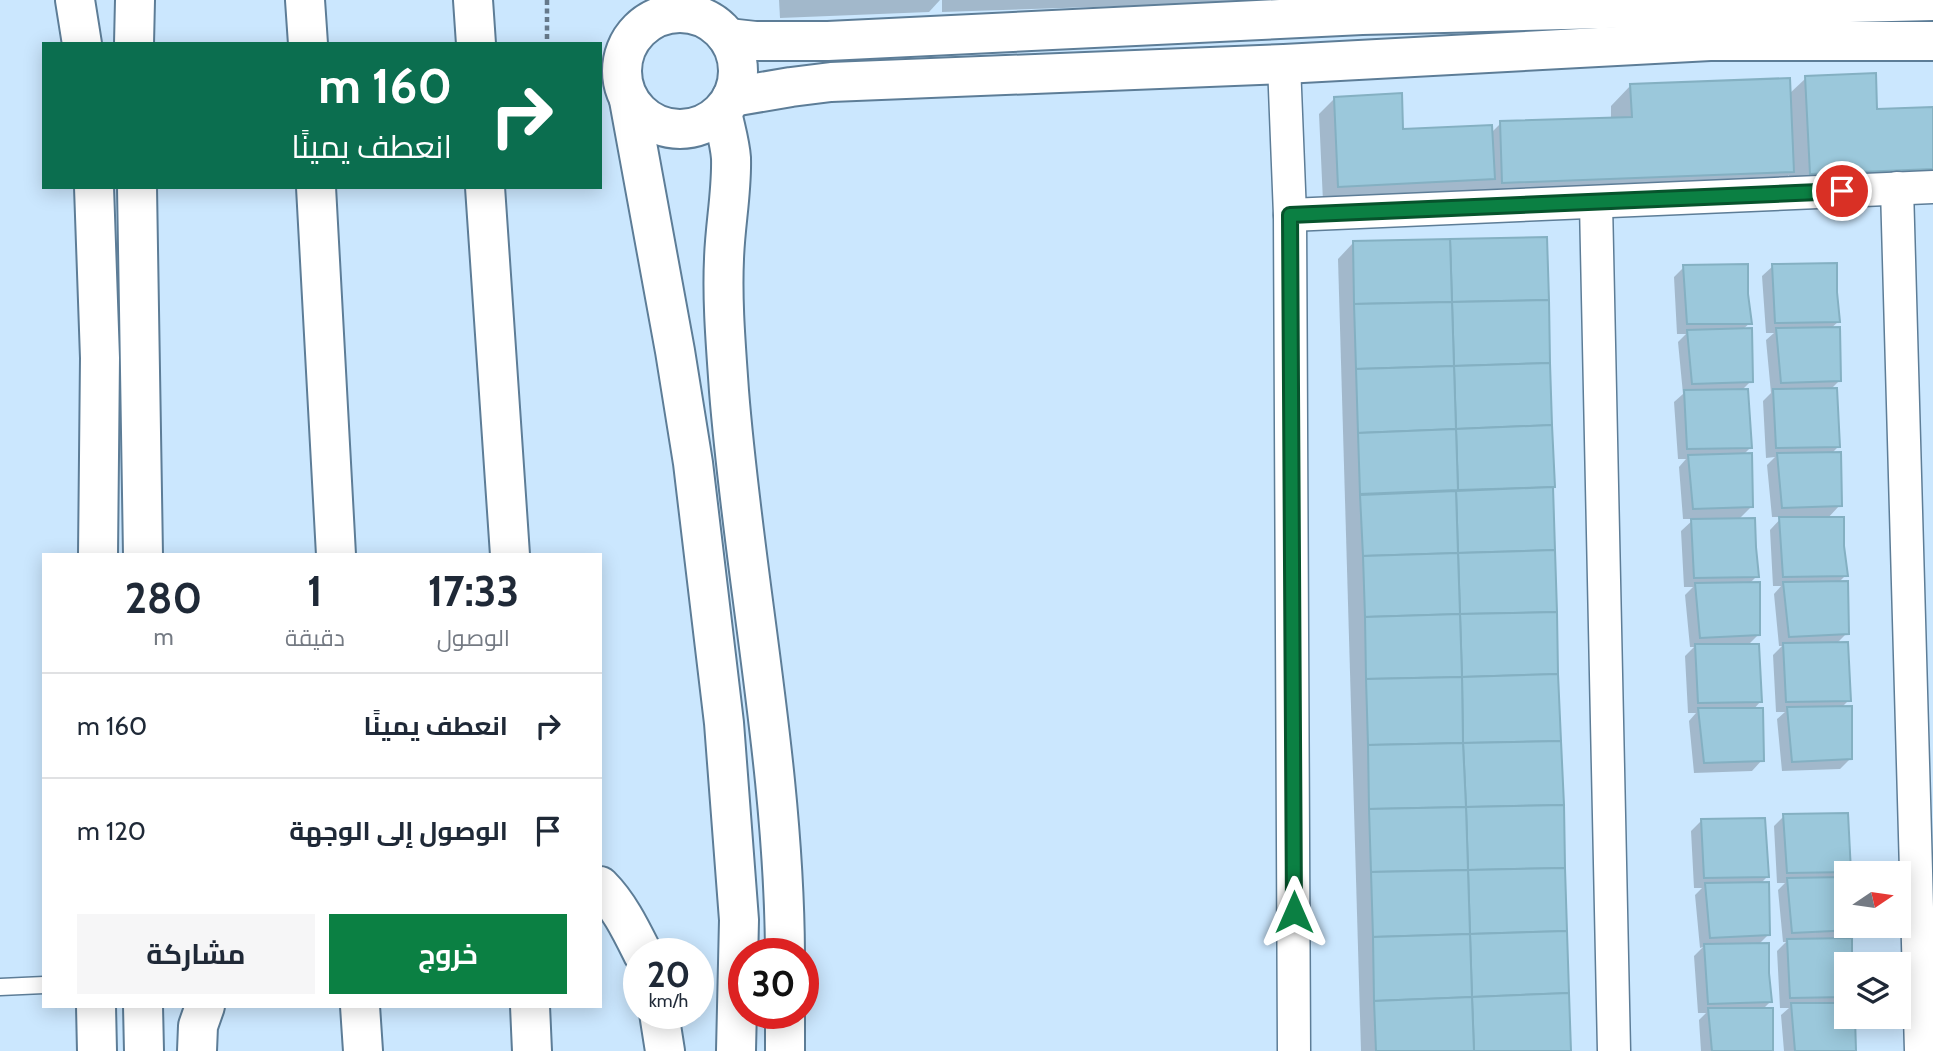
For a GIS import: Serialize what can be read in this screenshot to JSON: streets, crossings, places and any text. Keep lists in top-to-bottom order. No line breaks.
{"north":"right","page":{"turn":["160 m","انعطف يمينًا"],"eta":["17:33","الوصول","1","دقيقة","280","m"],"list":[{"name":"انعطف يمينًا","value":"160 m"},{"name":"الوصول إلى الوجهة","value":"120 m"}],"buttons":["خروج","مشاركة"],"speed":"20 km/h","limit":"30"}}
